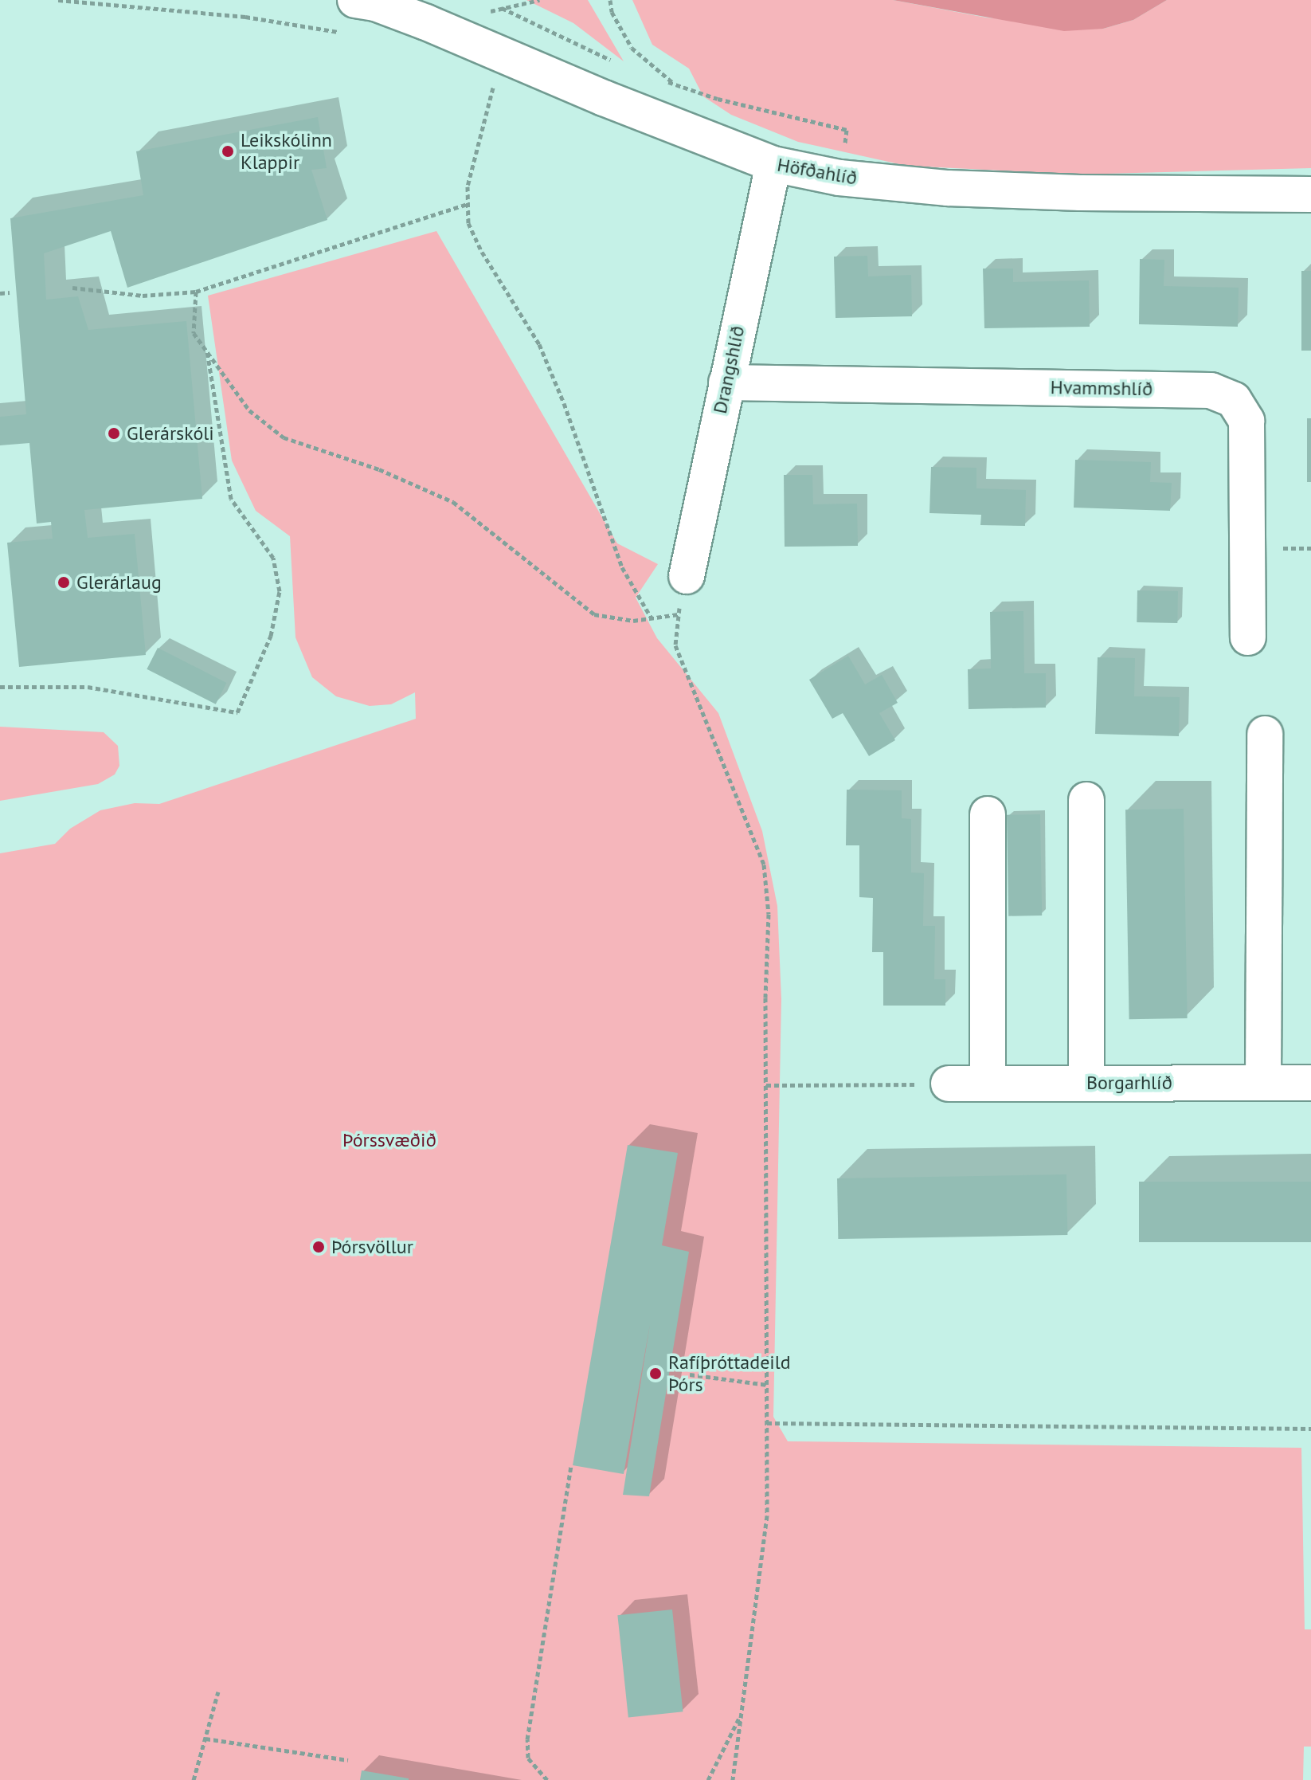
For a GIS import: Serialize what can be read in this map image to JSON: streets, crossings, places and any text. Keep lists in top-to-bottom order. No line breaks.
{"streets":{"street":["Höfðahlíð","Drangshlíð","Hvammshlíð","Borgarhlíð"]},"crossings":[["Höfðahlíð","Drangshlíð"],["Drangshlíð","Hvammshlíð"]],"parks":["Þórssvæðið"],"places":["Leikskólinn Klappir","Glerárskóli","Glerárlaug","Þórsvöllur","Rafíþróttadeild Þórs"]}
